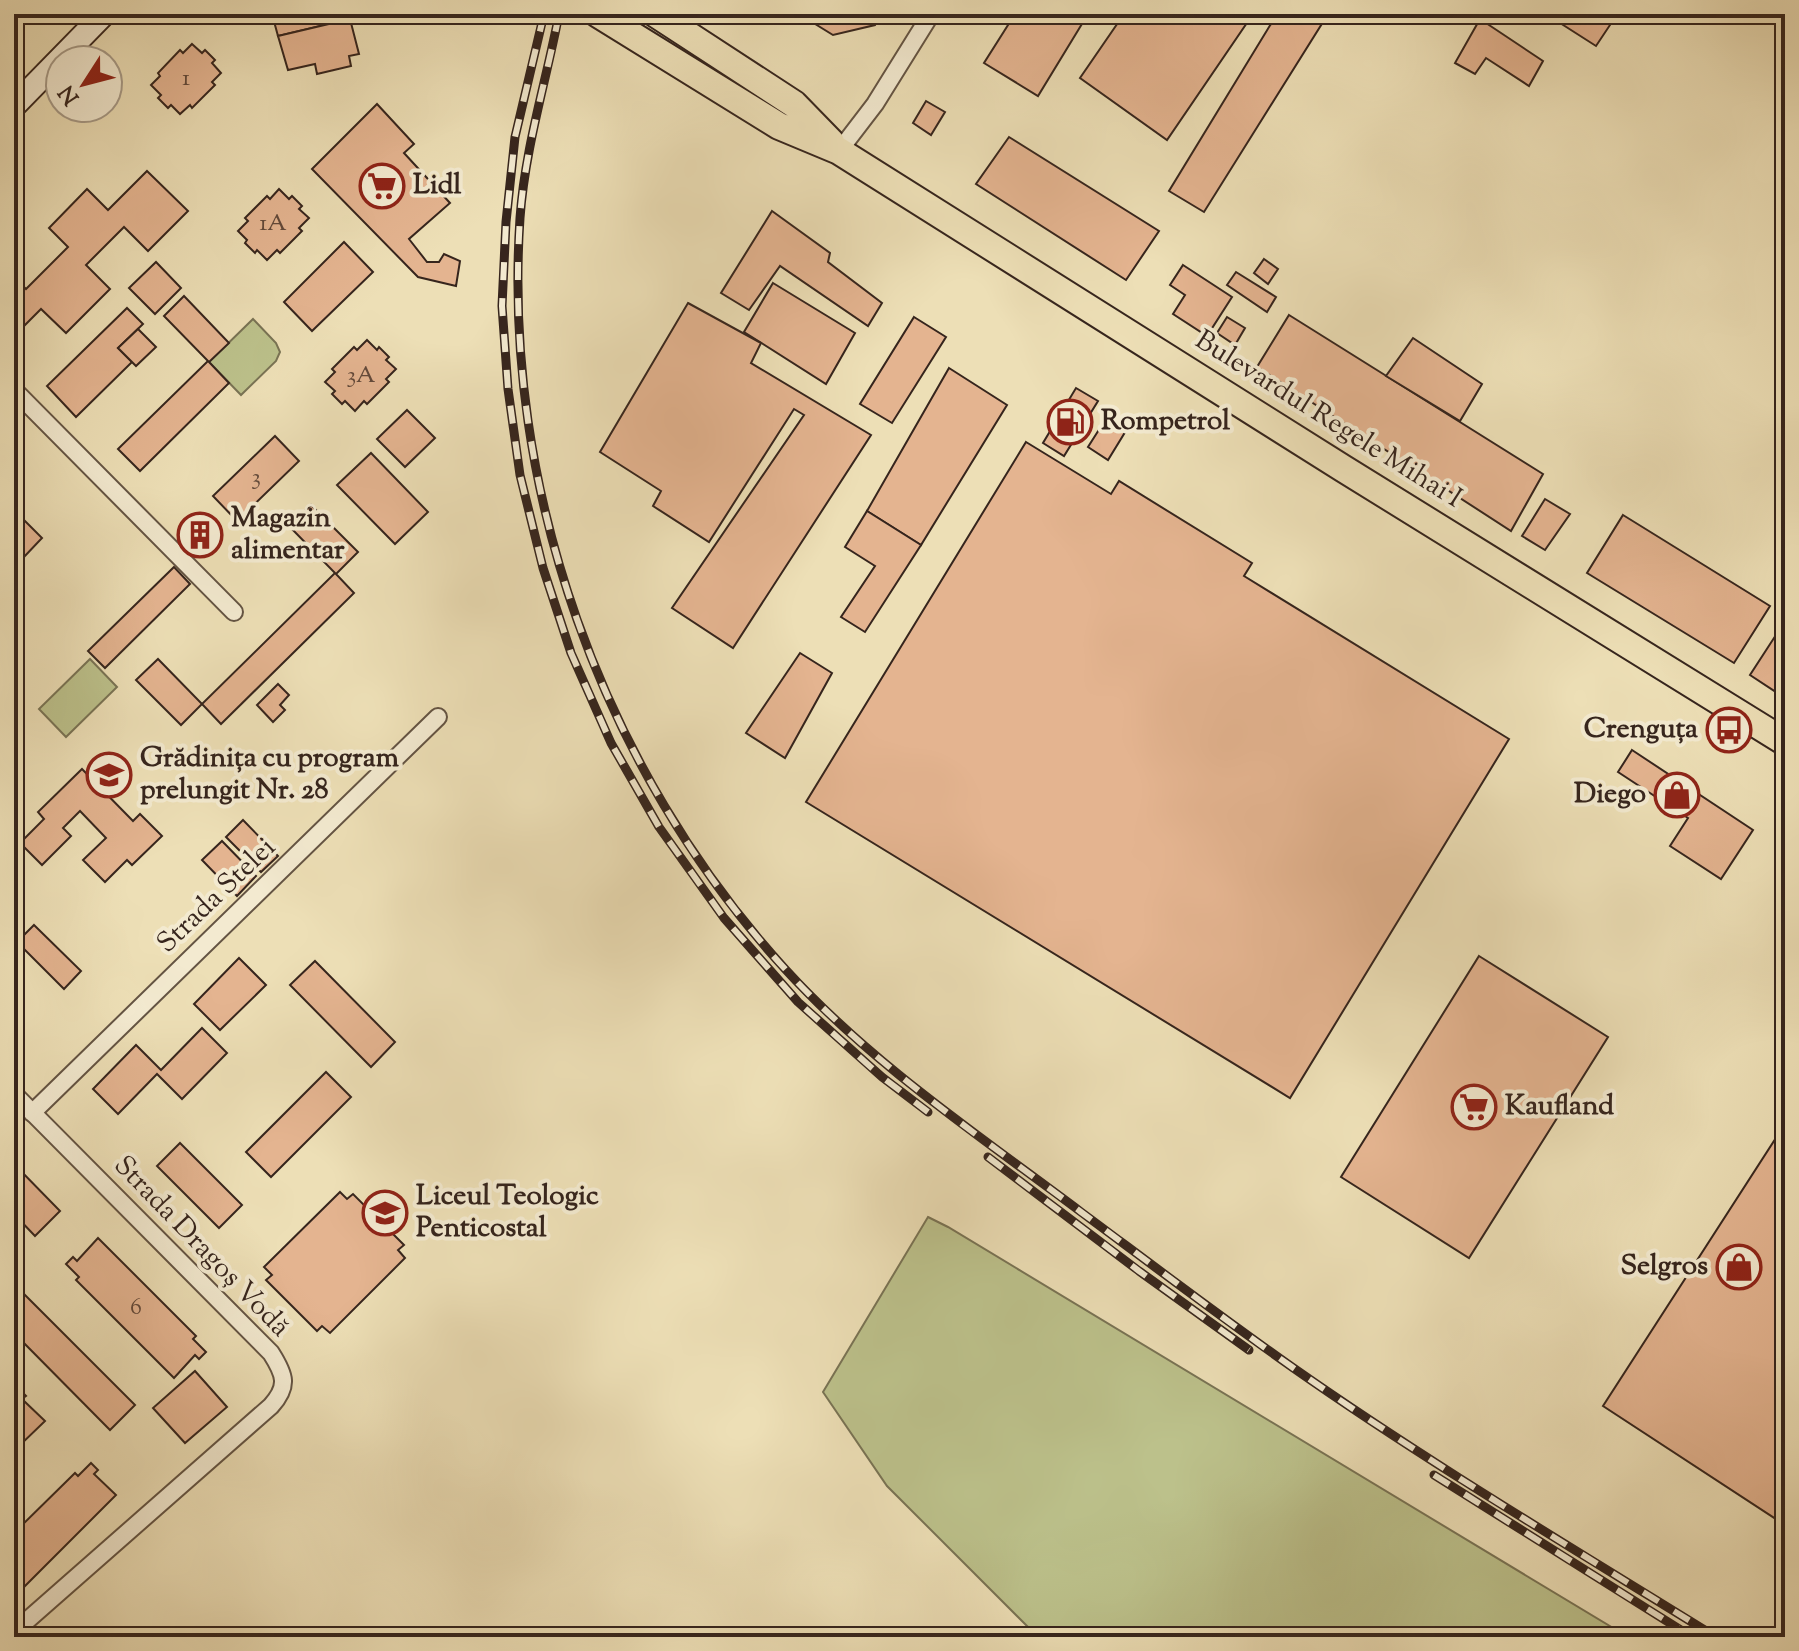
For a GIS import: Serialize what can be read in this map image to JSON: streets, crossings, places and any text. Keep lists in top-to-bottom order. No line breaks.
{"streets":{"main road":["Bulevardul Regele Mihai I"],"street":["Strada Stelei","Strada Dragoș Vodă"]},"crossings":[["Strada Stelei","Strada Dragoș Vodă"]],"places":{"supermarket":["Lidl","Kaufland"],"fuel station":["Rompetrol"],"building":["Magazin alimentar"],"bus stop":["Crenguța"],"school or university":["Grădinița cu program prelungit Nr. 28","Liceul Teologic Penticostal"],"shop":["Diego","Selgros"]},"house_numbers":["1","1A","3A","3","6"],"north":"bottom left"}
